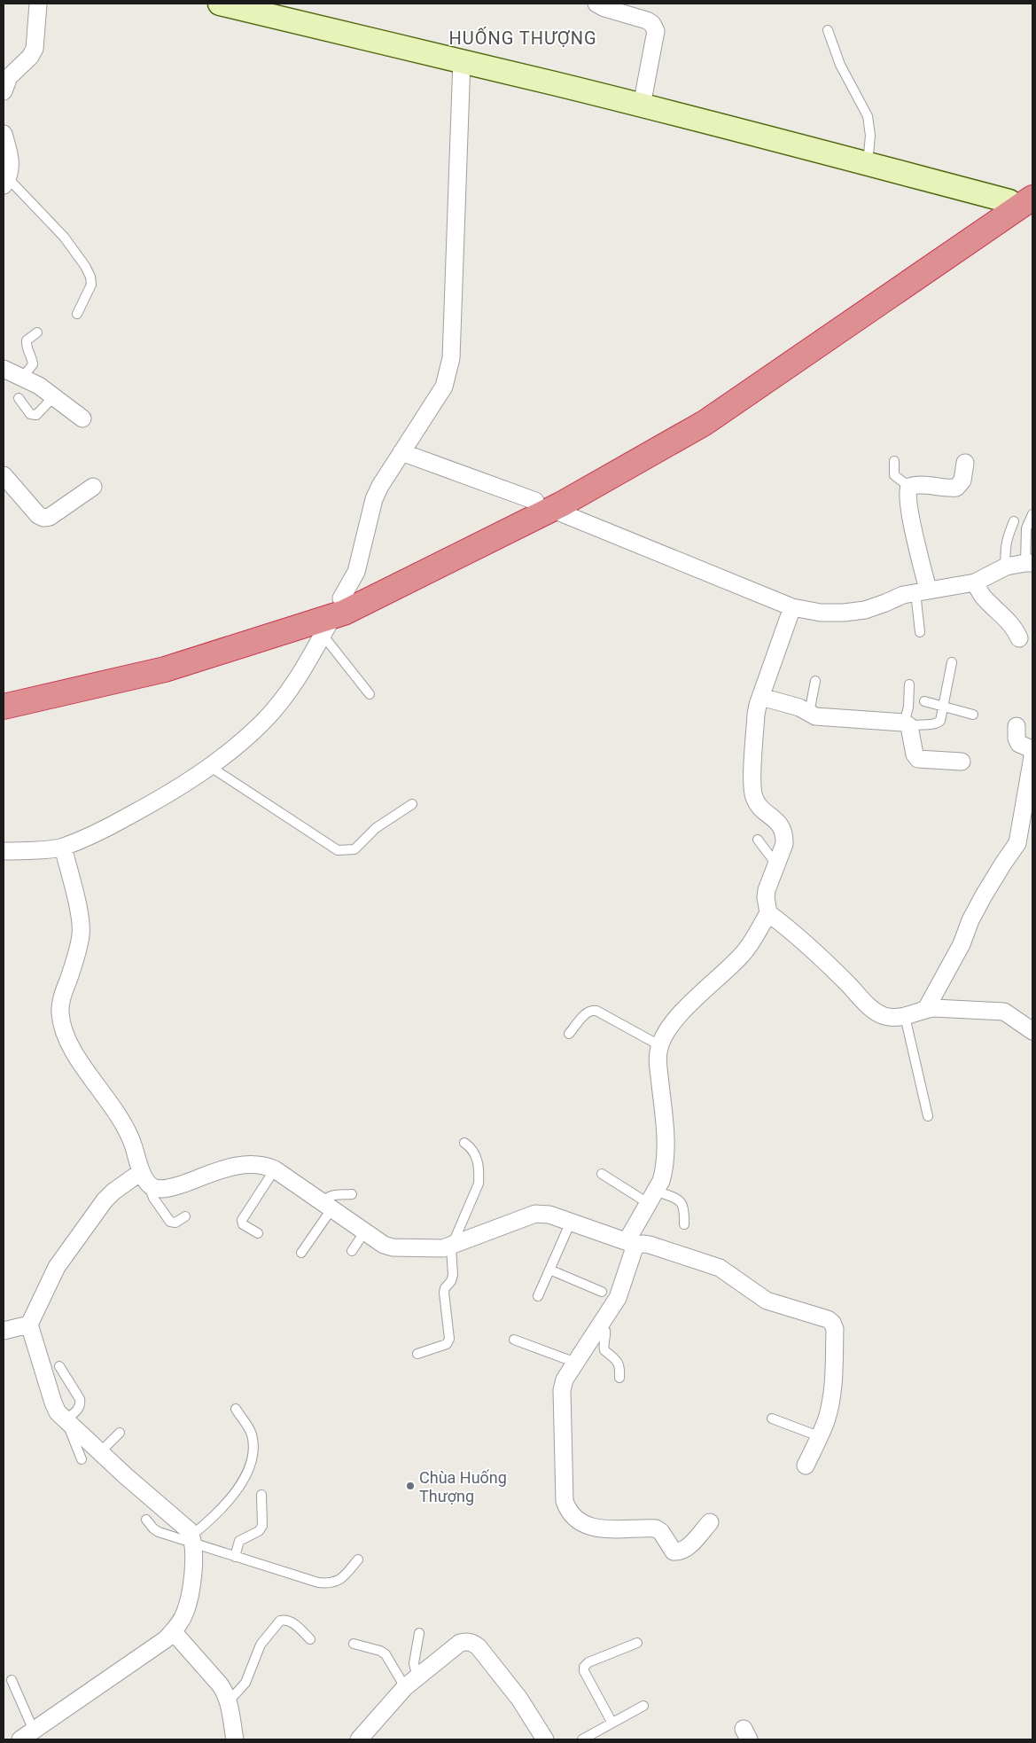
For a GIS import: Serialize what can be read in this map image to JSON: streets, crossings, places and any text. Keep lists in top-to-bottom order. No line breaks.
{"districts":["HUỐNG THƯỢNG"],"places":["Chùa Huống Thượng"]}
